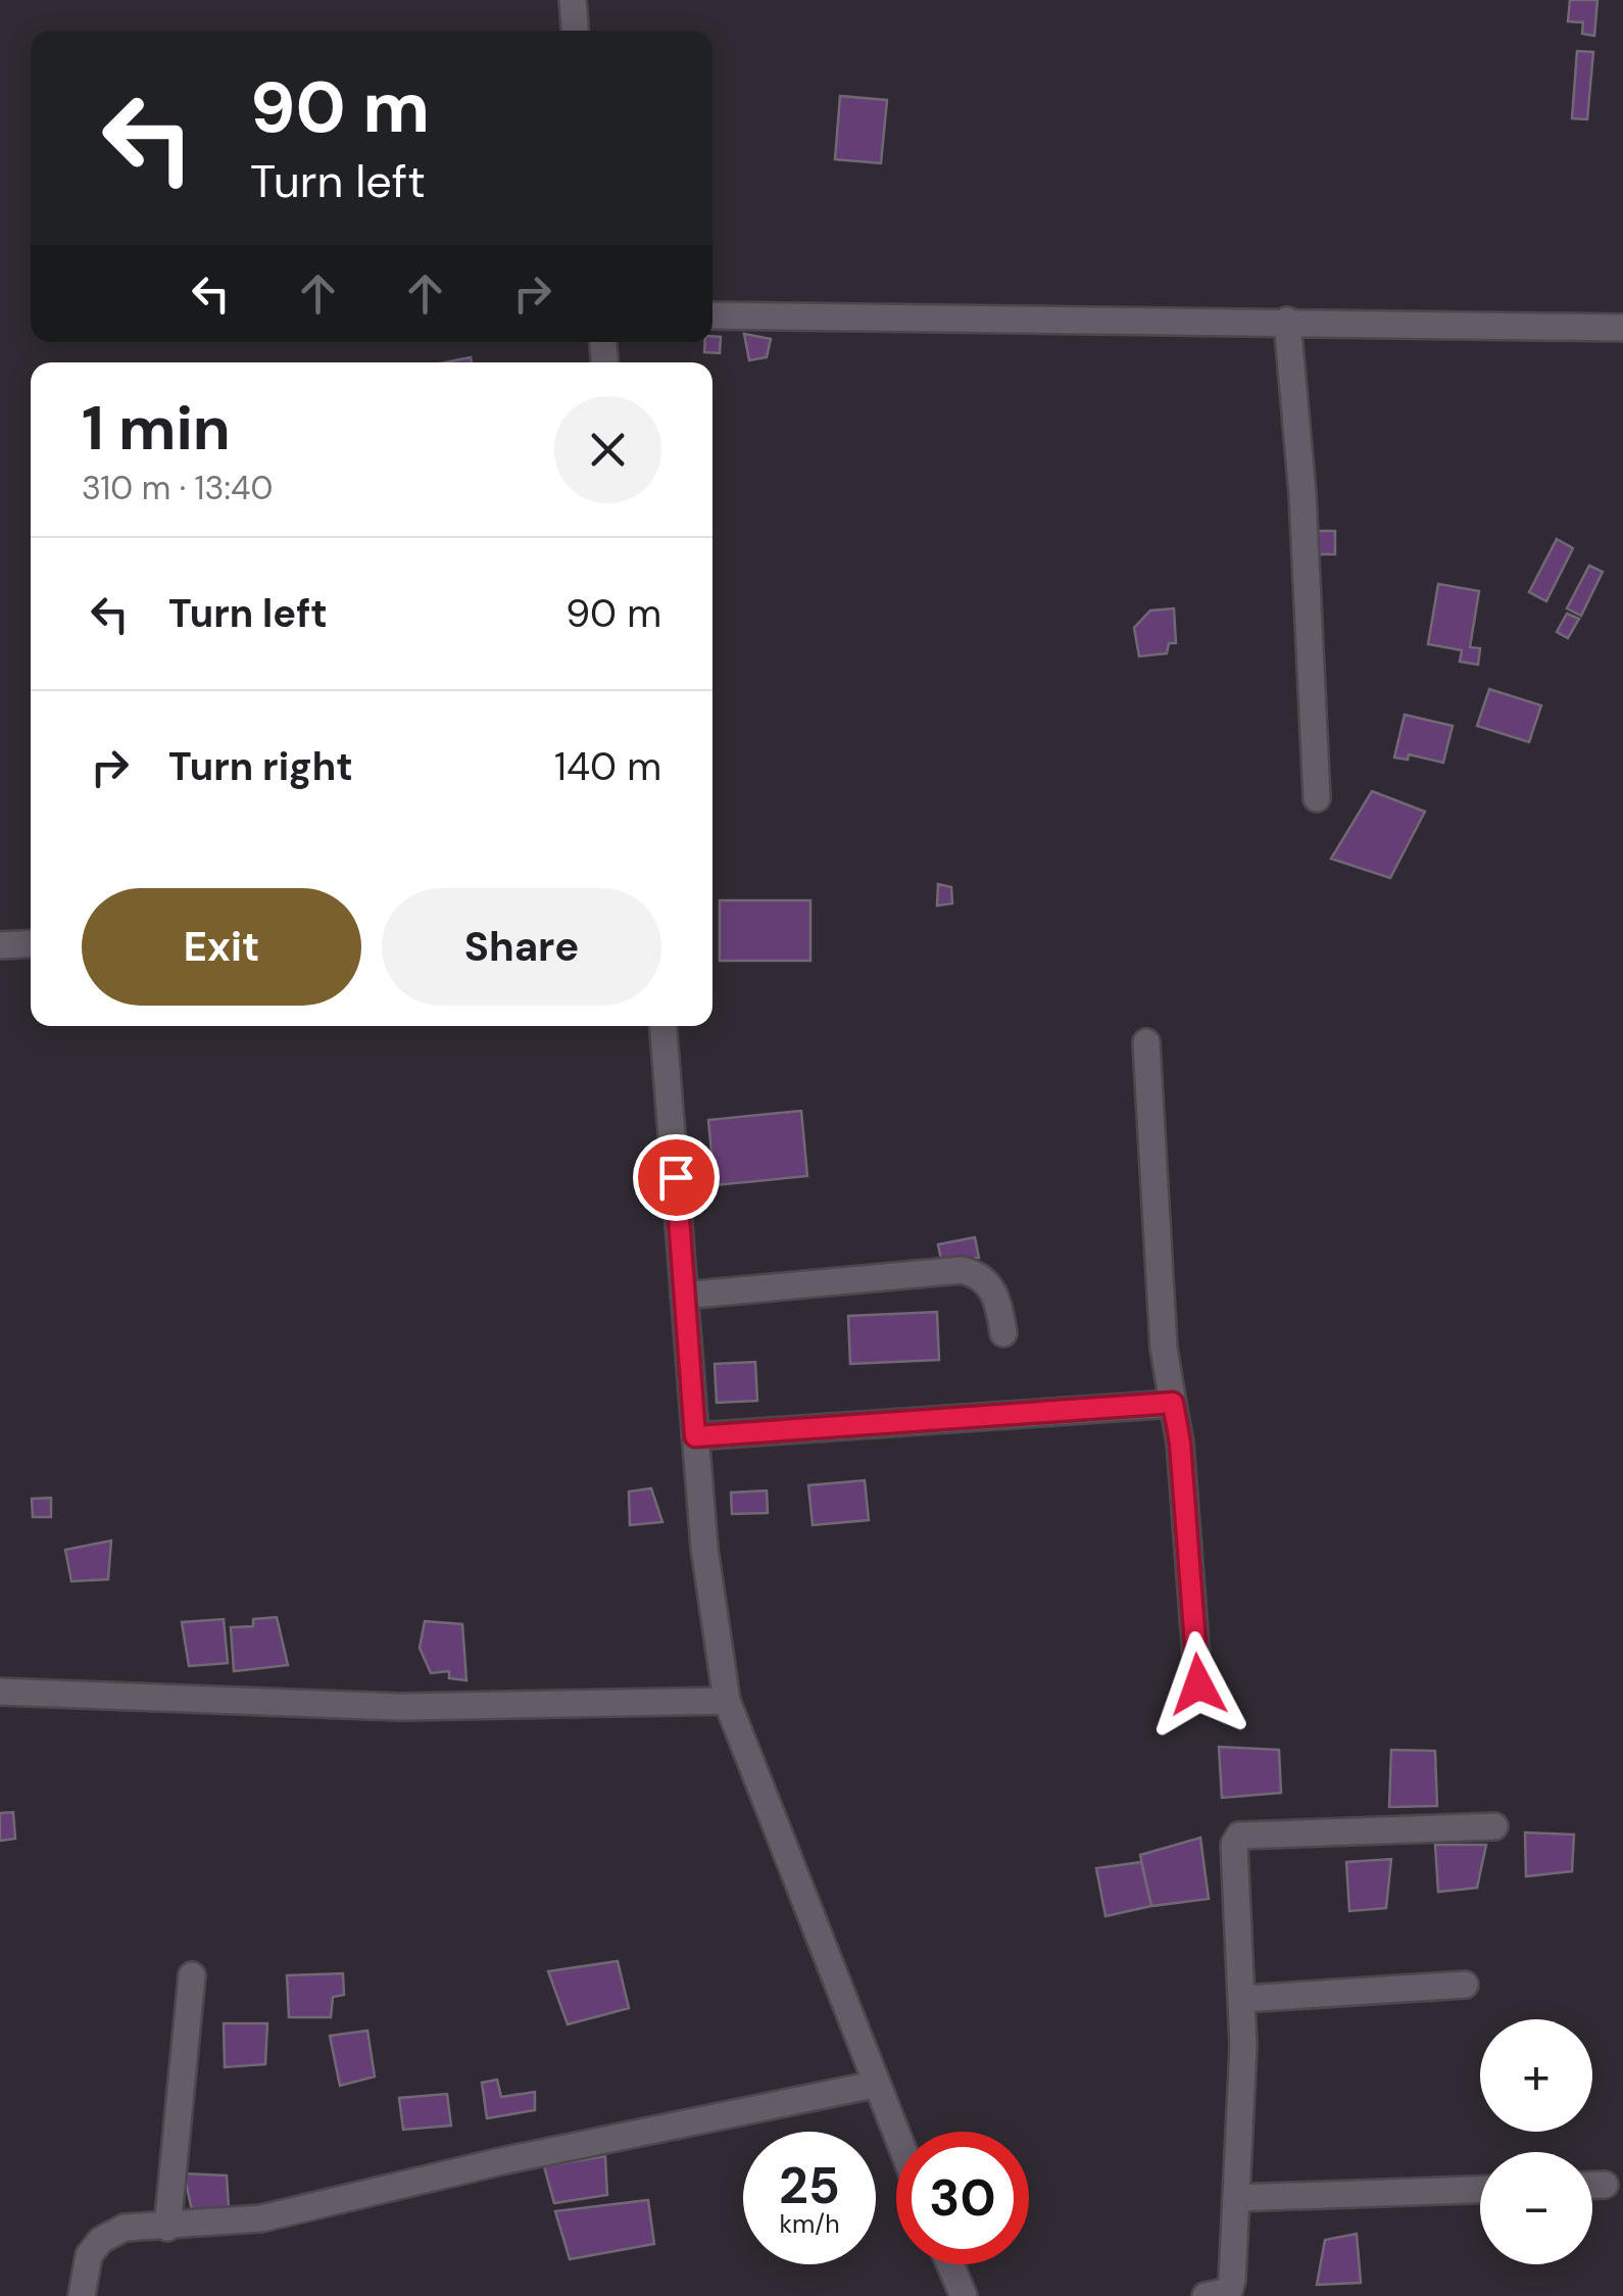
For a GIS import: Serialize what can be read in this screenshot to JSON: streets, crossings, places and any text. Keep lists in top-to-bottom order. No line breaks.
{"page":{"turn":["90 m","Turn left"],"heading":["1 min","310 m · 13:40"],"list":[{"name":"Turn left","value":"90 m"},{"name":"Turn right","value":"140 m"}],"buttons":["Exit","Share"],"map_buttons":["+","−"],"speed":"25 km/h","limit":"30"}}
